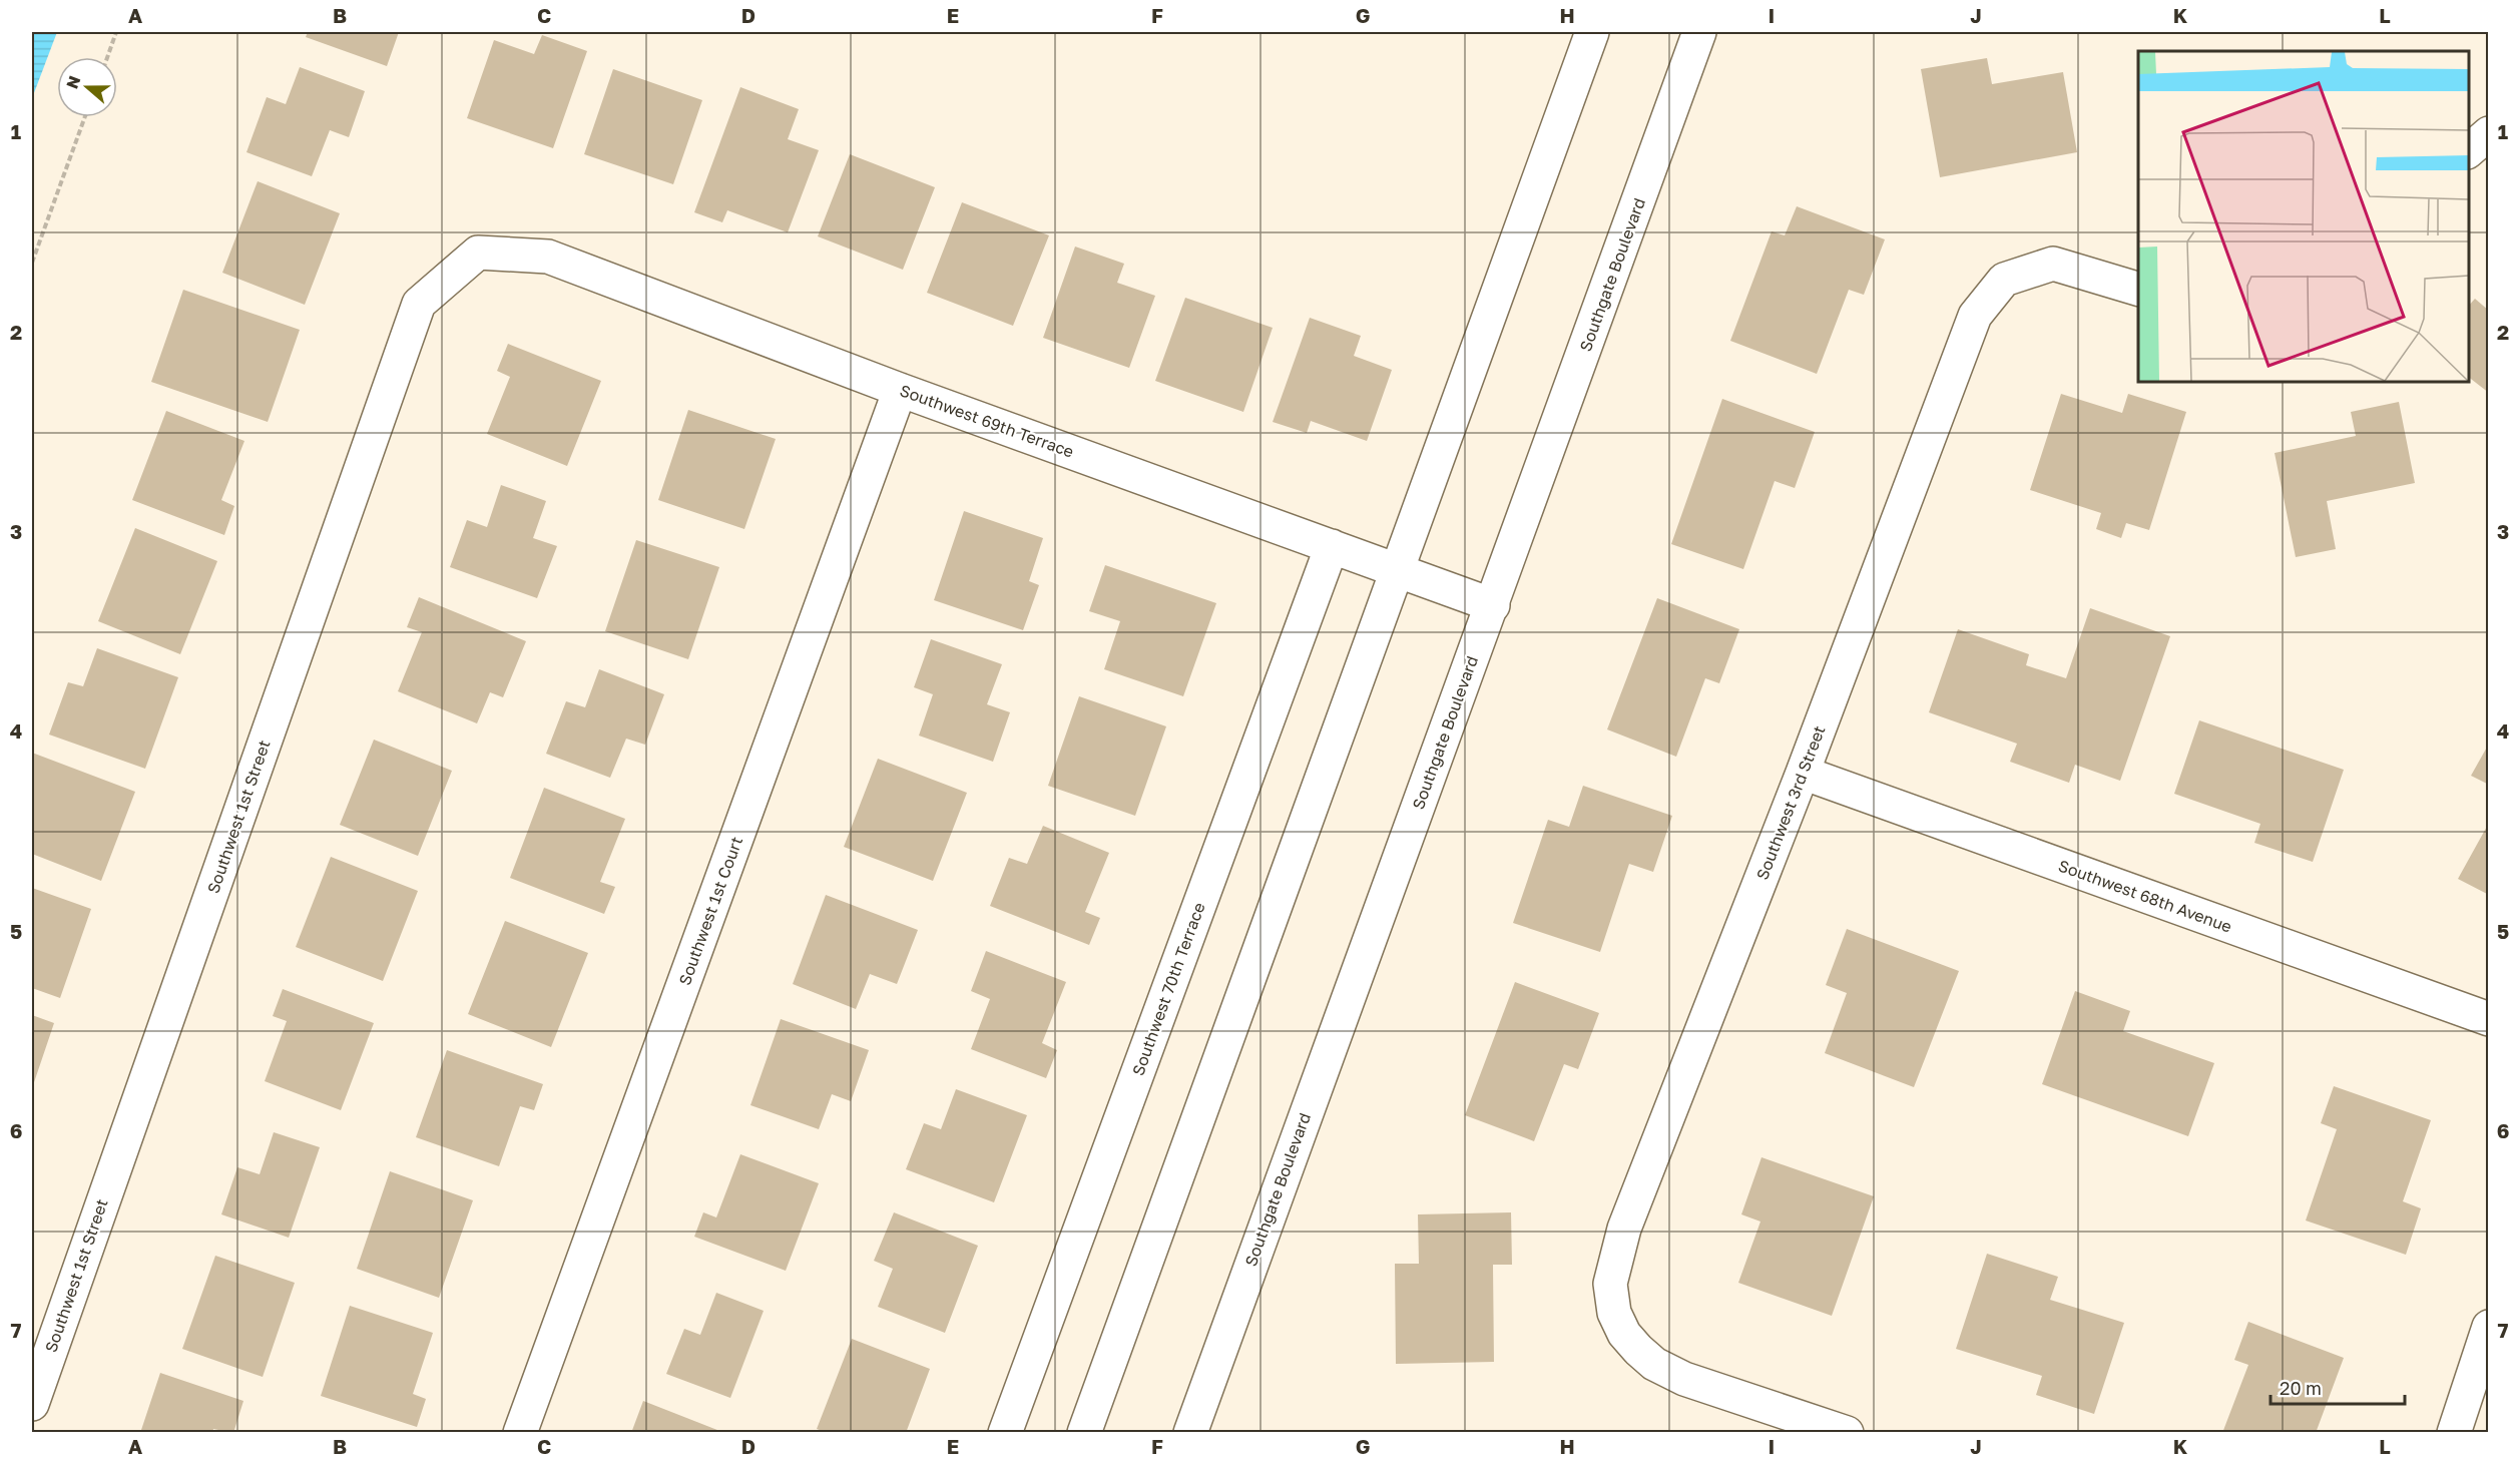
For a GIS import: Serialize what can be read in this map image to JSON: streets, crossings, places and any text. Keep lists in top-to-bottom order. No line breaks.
{"streets":{"street":["Southgate Boulevard","Southwest 69th Terrace","Southwest 3rd Street","Southwest 1st Street","Southwest 68th Avenue","Southwest 1st Court","Southwest 70th Terrace"]},"crossings":[["Southgate Boulevard","Southwest 69th Terrace"],["Southwest 69th Terrace","Southwest 1st Street"],["Southwest 69th Terrace","Southwest 1st Court"],["Southwest 69th Terrace","Southwest 70th Terrace"],["Southwest 3rd Street","Southwest 68th Avenue"]],"scale_bar":"20 m","north":"left","grid":{"columns":["A","B","C","D","E","F","G","H","I","J","K","L"],"rows":["1","2","3","4","5","6","7"]}}
